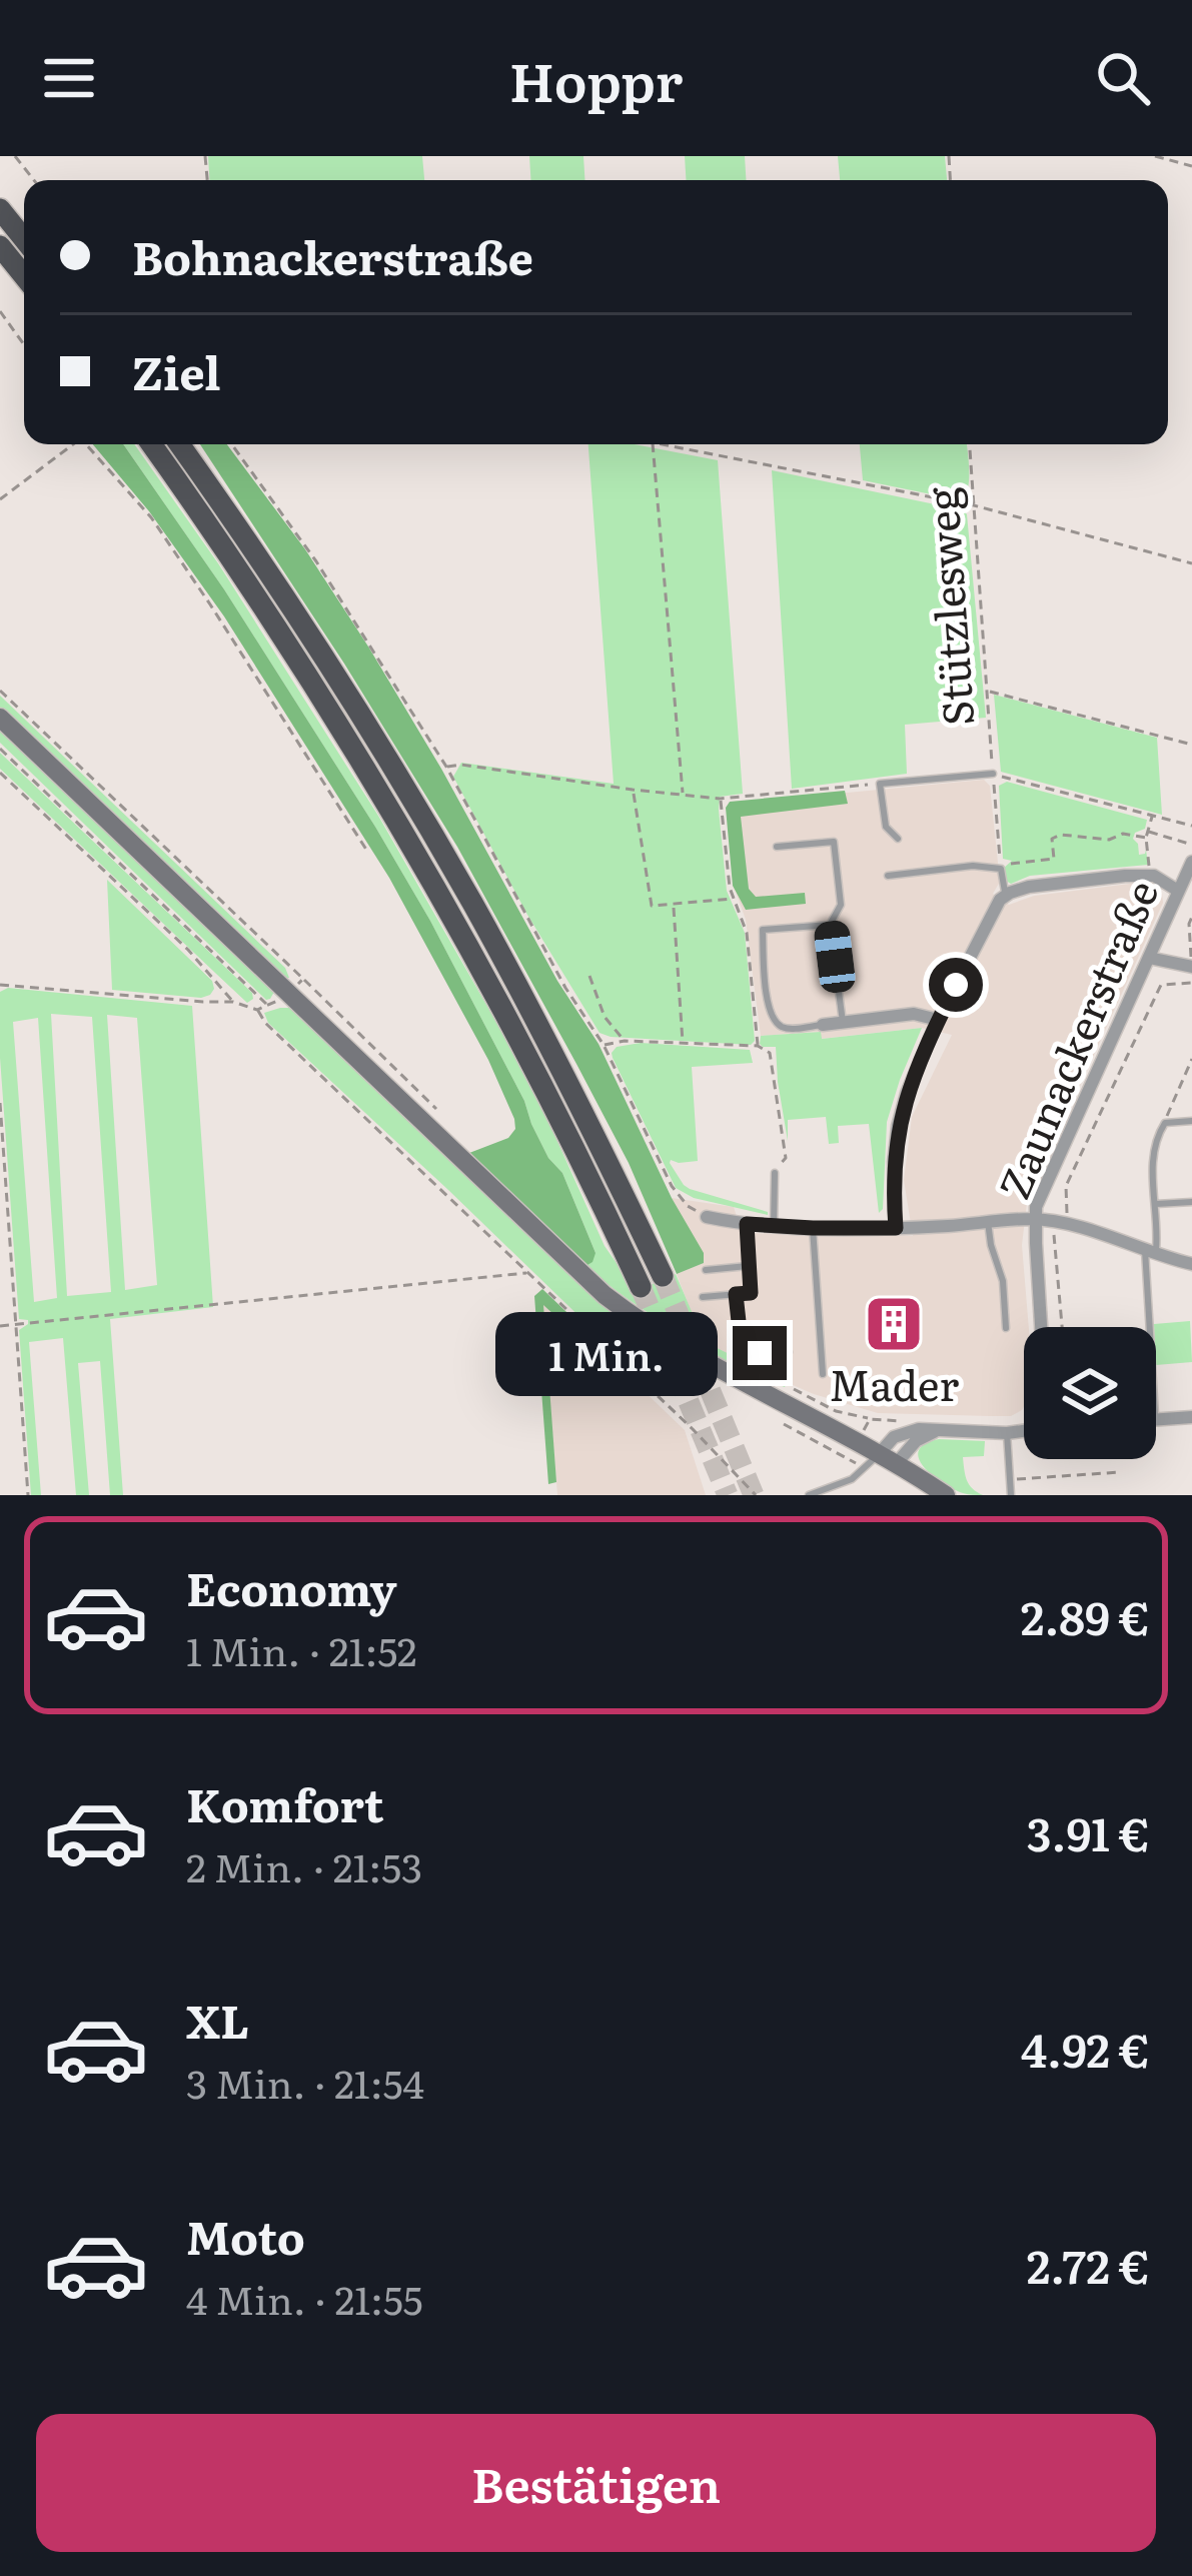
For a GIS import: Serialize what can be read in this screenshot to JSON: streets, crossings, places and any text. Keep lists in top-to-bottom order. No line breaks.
{"streets":{"street":["Zaunackerstraße"],"path":["Stützlesweg"]},"places":{"building":["Mader"]},"page":{"header":"Hoppr","banner":["Bohnackerstraße","Ziel"],"bubble":"1 Min.","list":[{"name":"Economy","note":"1 Min. · 21:52","value":"2.89 €"},{"name":"Komfort","note":"2 Min. · 21:53","value":"3.91 €"},{"name":"XL","note":"3 Min. · 21:54","value":"4.92 €"},{"name":"Moto","note":"4 Min. · 21:55","value":"2.72 €"}],"buttons":"Bestätigen"}}
